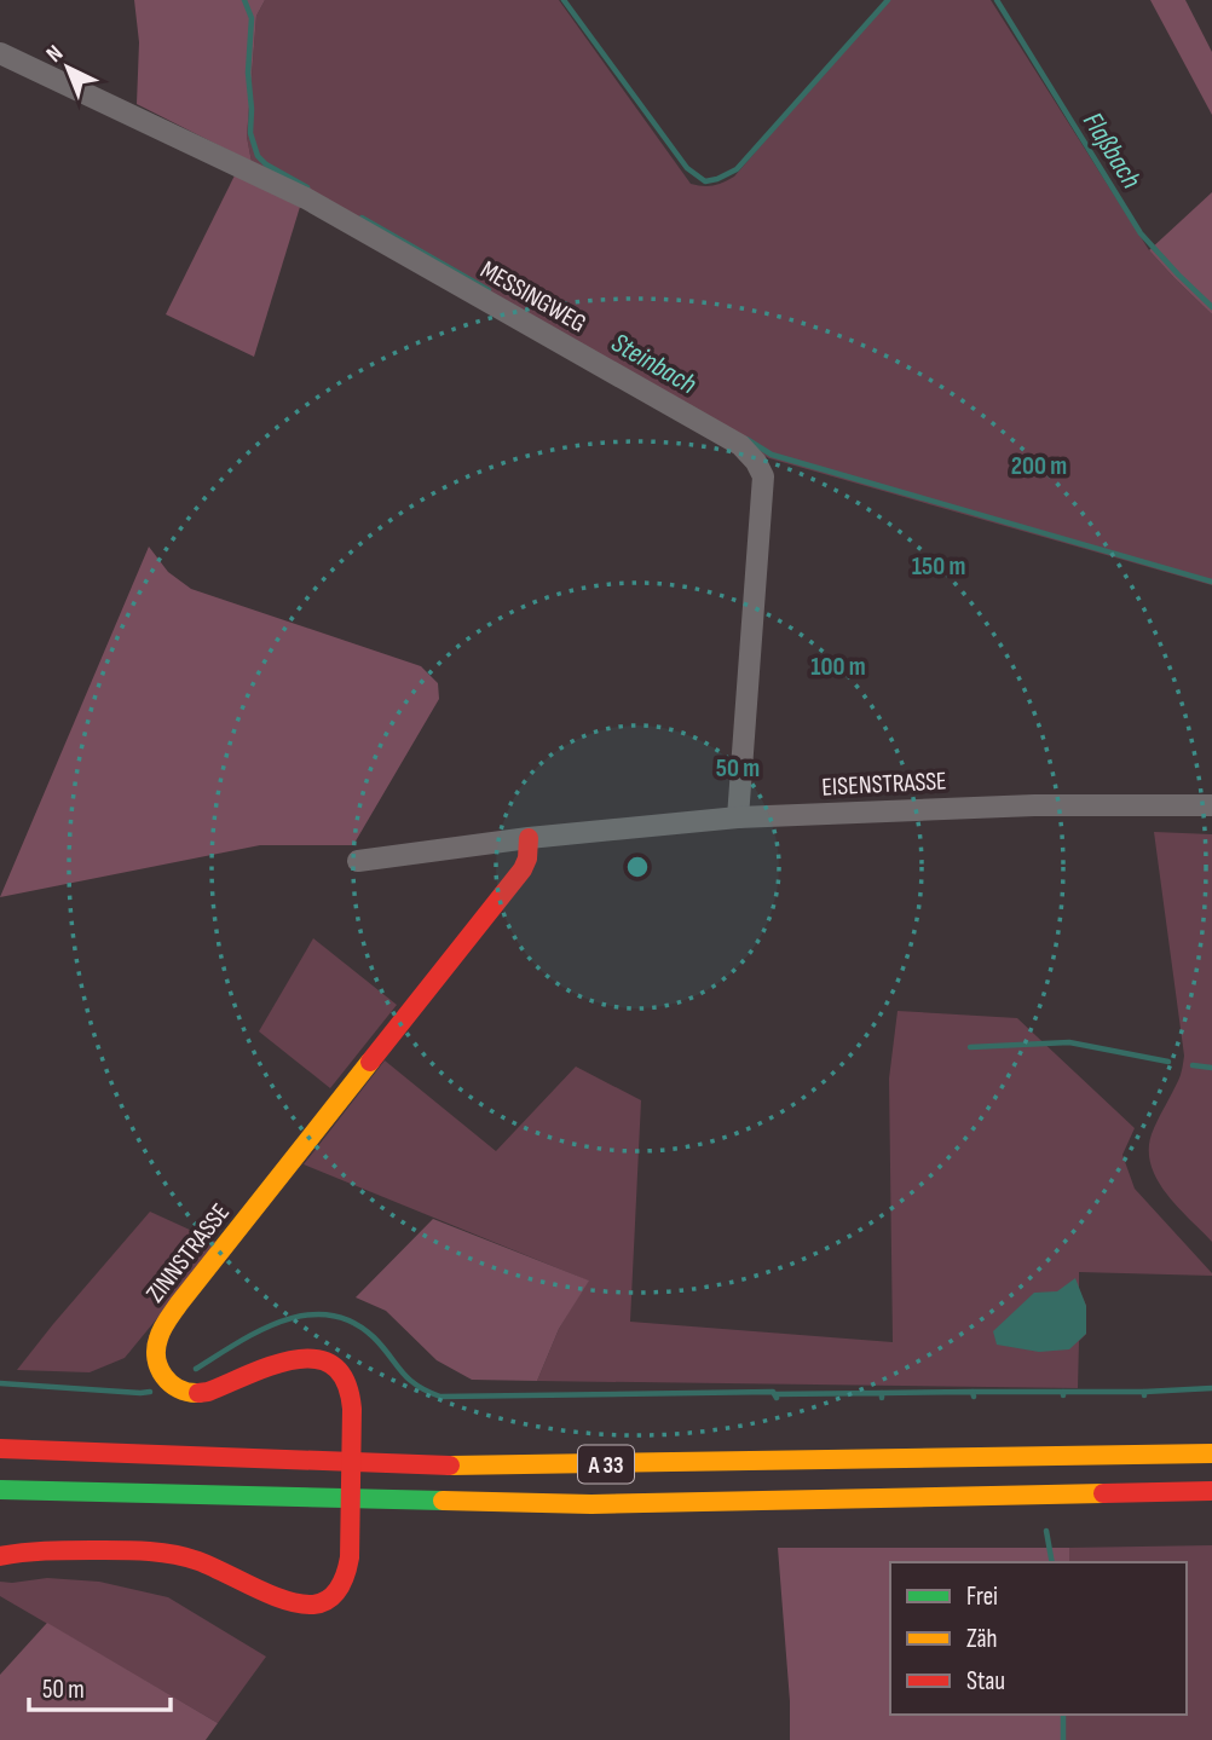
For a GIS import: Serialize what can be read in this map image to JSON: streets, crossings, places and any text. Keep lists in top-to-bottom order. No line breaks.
{"streets":{"main road":["ZINNSTRASSE","A 33"],"street":["MESSINGWEG","EISENSTRASSE"]},"crossings":[["MESSINGWEG","EISENSTRASSE"],["EISENSTRASSE","ZINNSTRASSE"]],"water":["Flaßbach","Steinbach"],"legend":["Frei","Zäh","Stau"],"scale_bar":"50 m","north":"top left","rings":["200 m","150 m","100 m","50 m"]}
